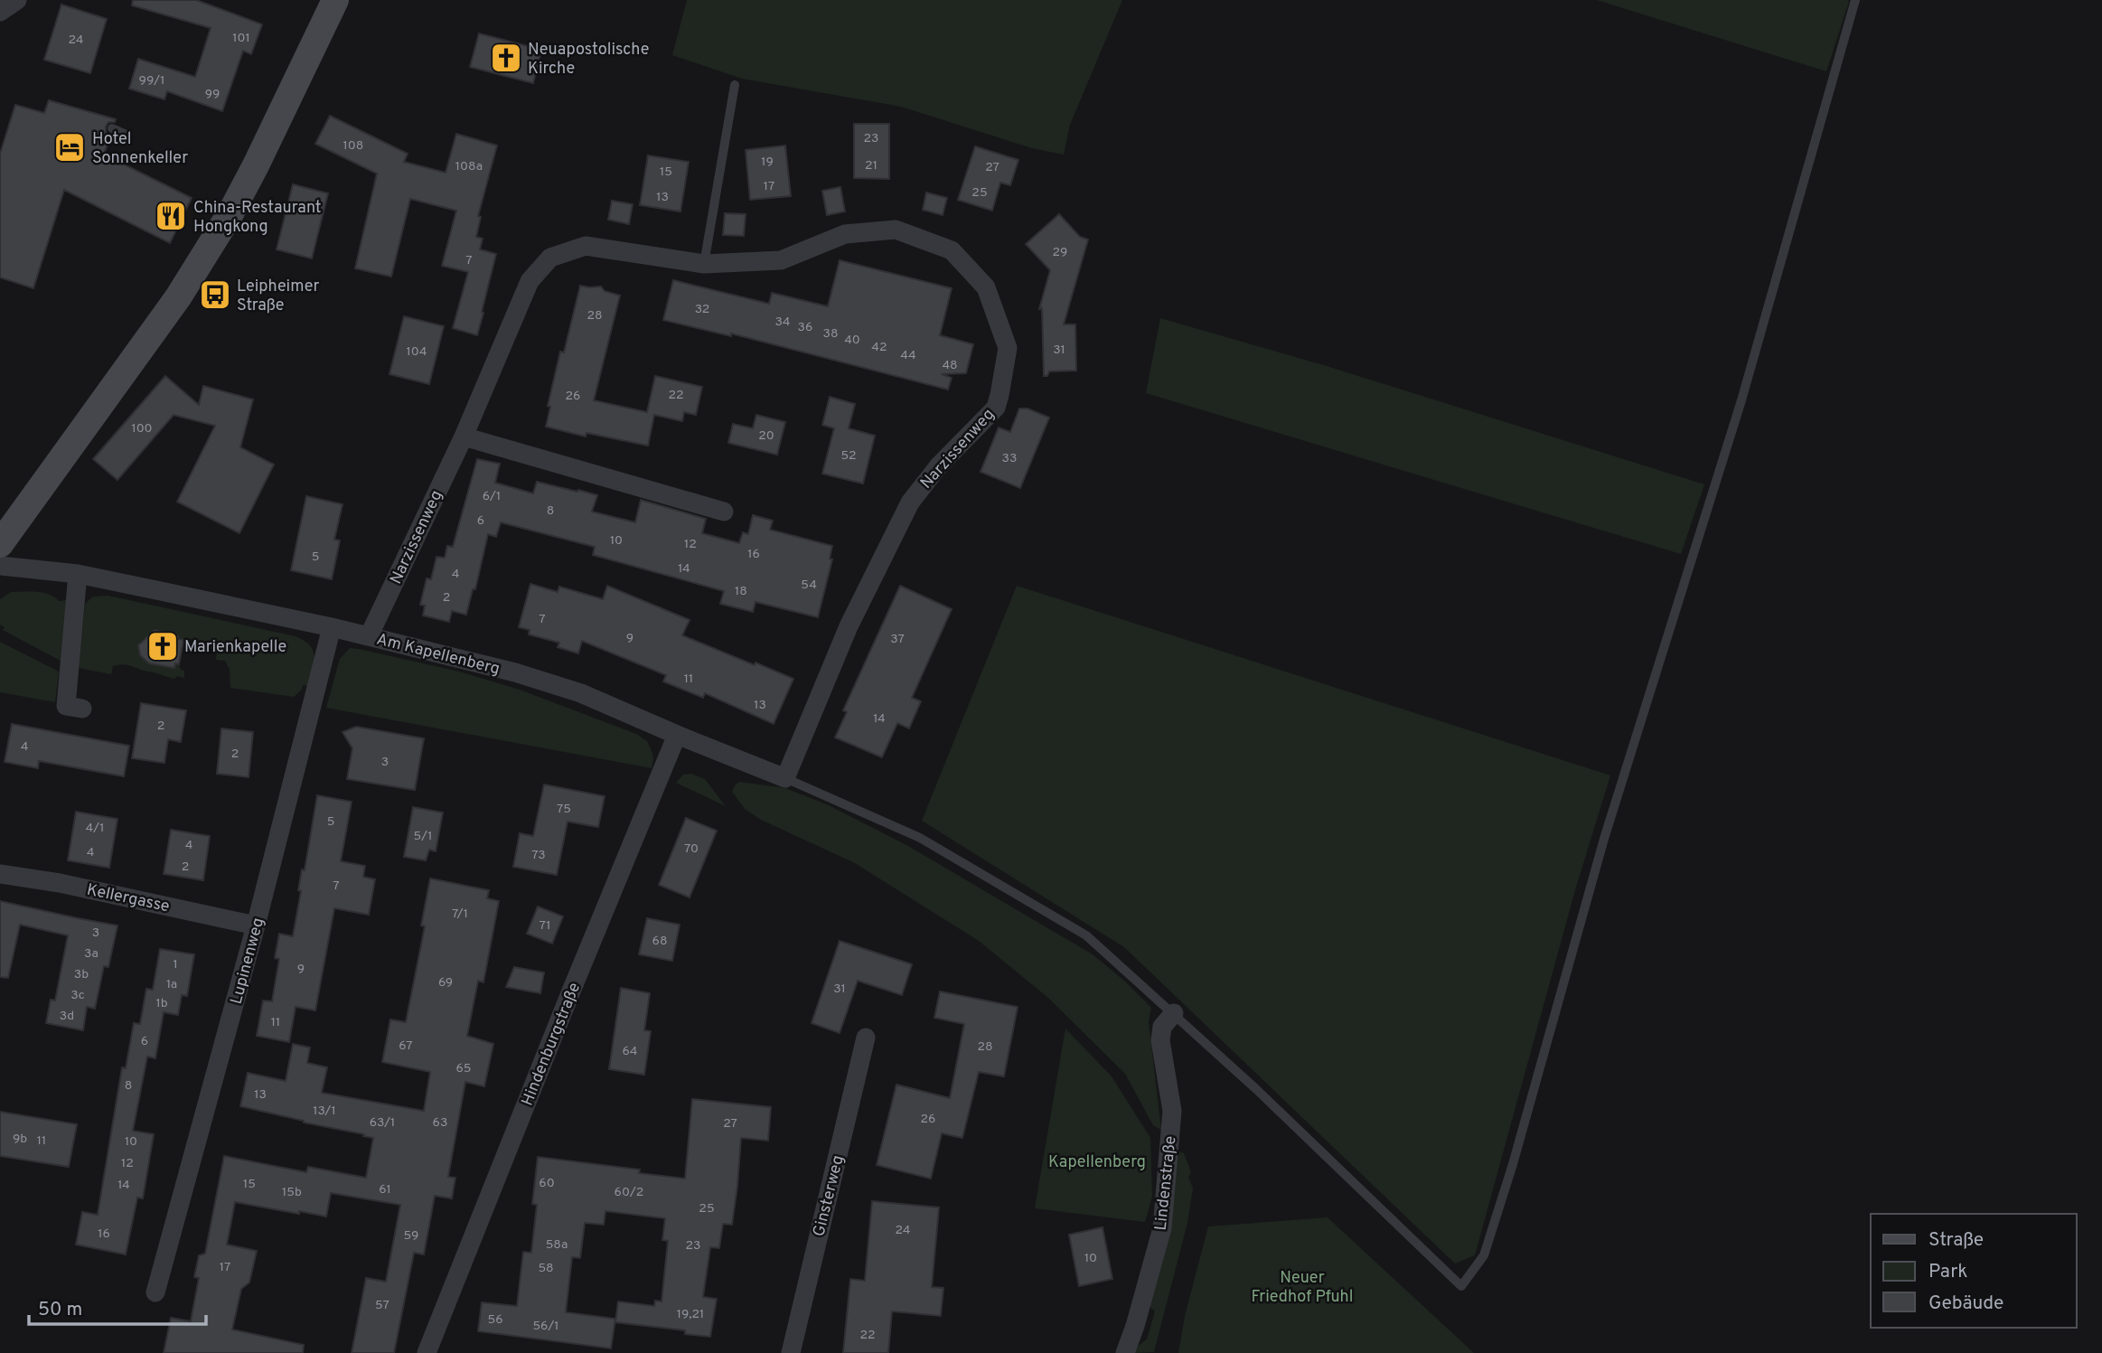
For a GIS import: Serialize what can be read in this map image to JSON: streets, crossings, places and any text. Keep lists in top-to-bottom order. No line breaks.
{"streets":{"street":["Narzissenweg","Am Kapellenberg","Kellergasse","Lupinenweg","Hindenburgstraße","Lindenstraße","Ginsterweg"]},"crossings":[["Narzissenweg","Am Kapellenberg"],["Am Kapellenberg","Lupinenweg"],["Am Kapellenberg","Hindenburgstraße"],["Kellergasse","Lupinenweg"]],"parks":["Kapellenberg","Neuer Friedhof Pfuhl"],"places":{"church":["Neuapostolische Kirche","Marienkapelle"],"hotel":["Hotel Sonnenkeller"],"restaurant":["China-Restaurant Hongkong"],"bus stop":["Leipheimer Straße"]},"house_numbers":["101","24","99/1","99","23","108","19","21","108a","27","15","17","25","13","29","7","32","28","34","36","38","40","42","31","104","44","48","22","26","100","20","52","33","6/1","8","6","10","12","16","5","14","4","54","18","2","7","9","37","11","13","14","2","4","2","3","75","5","4/1","5/1","4","70","4","73","2","7","7/1","71","3","68","3a","1","9","3b","69","1a","31","3c","1b","3d","11","6","67","28","64","65","8","13","13/1","26","63/1","63","27","9b","11","10","12","60","15","14","61","15b","60/2","25","24","16","59","58a","23","10","17","58","57","19,21","56","56/1","22"],"legend":["Straße","Park","Gebäude"],"scale_bar":"50 m"}
